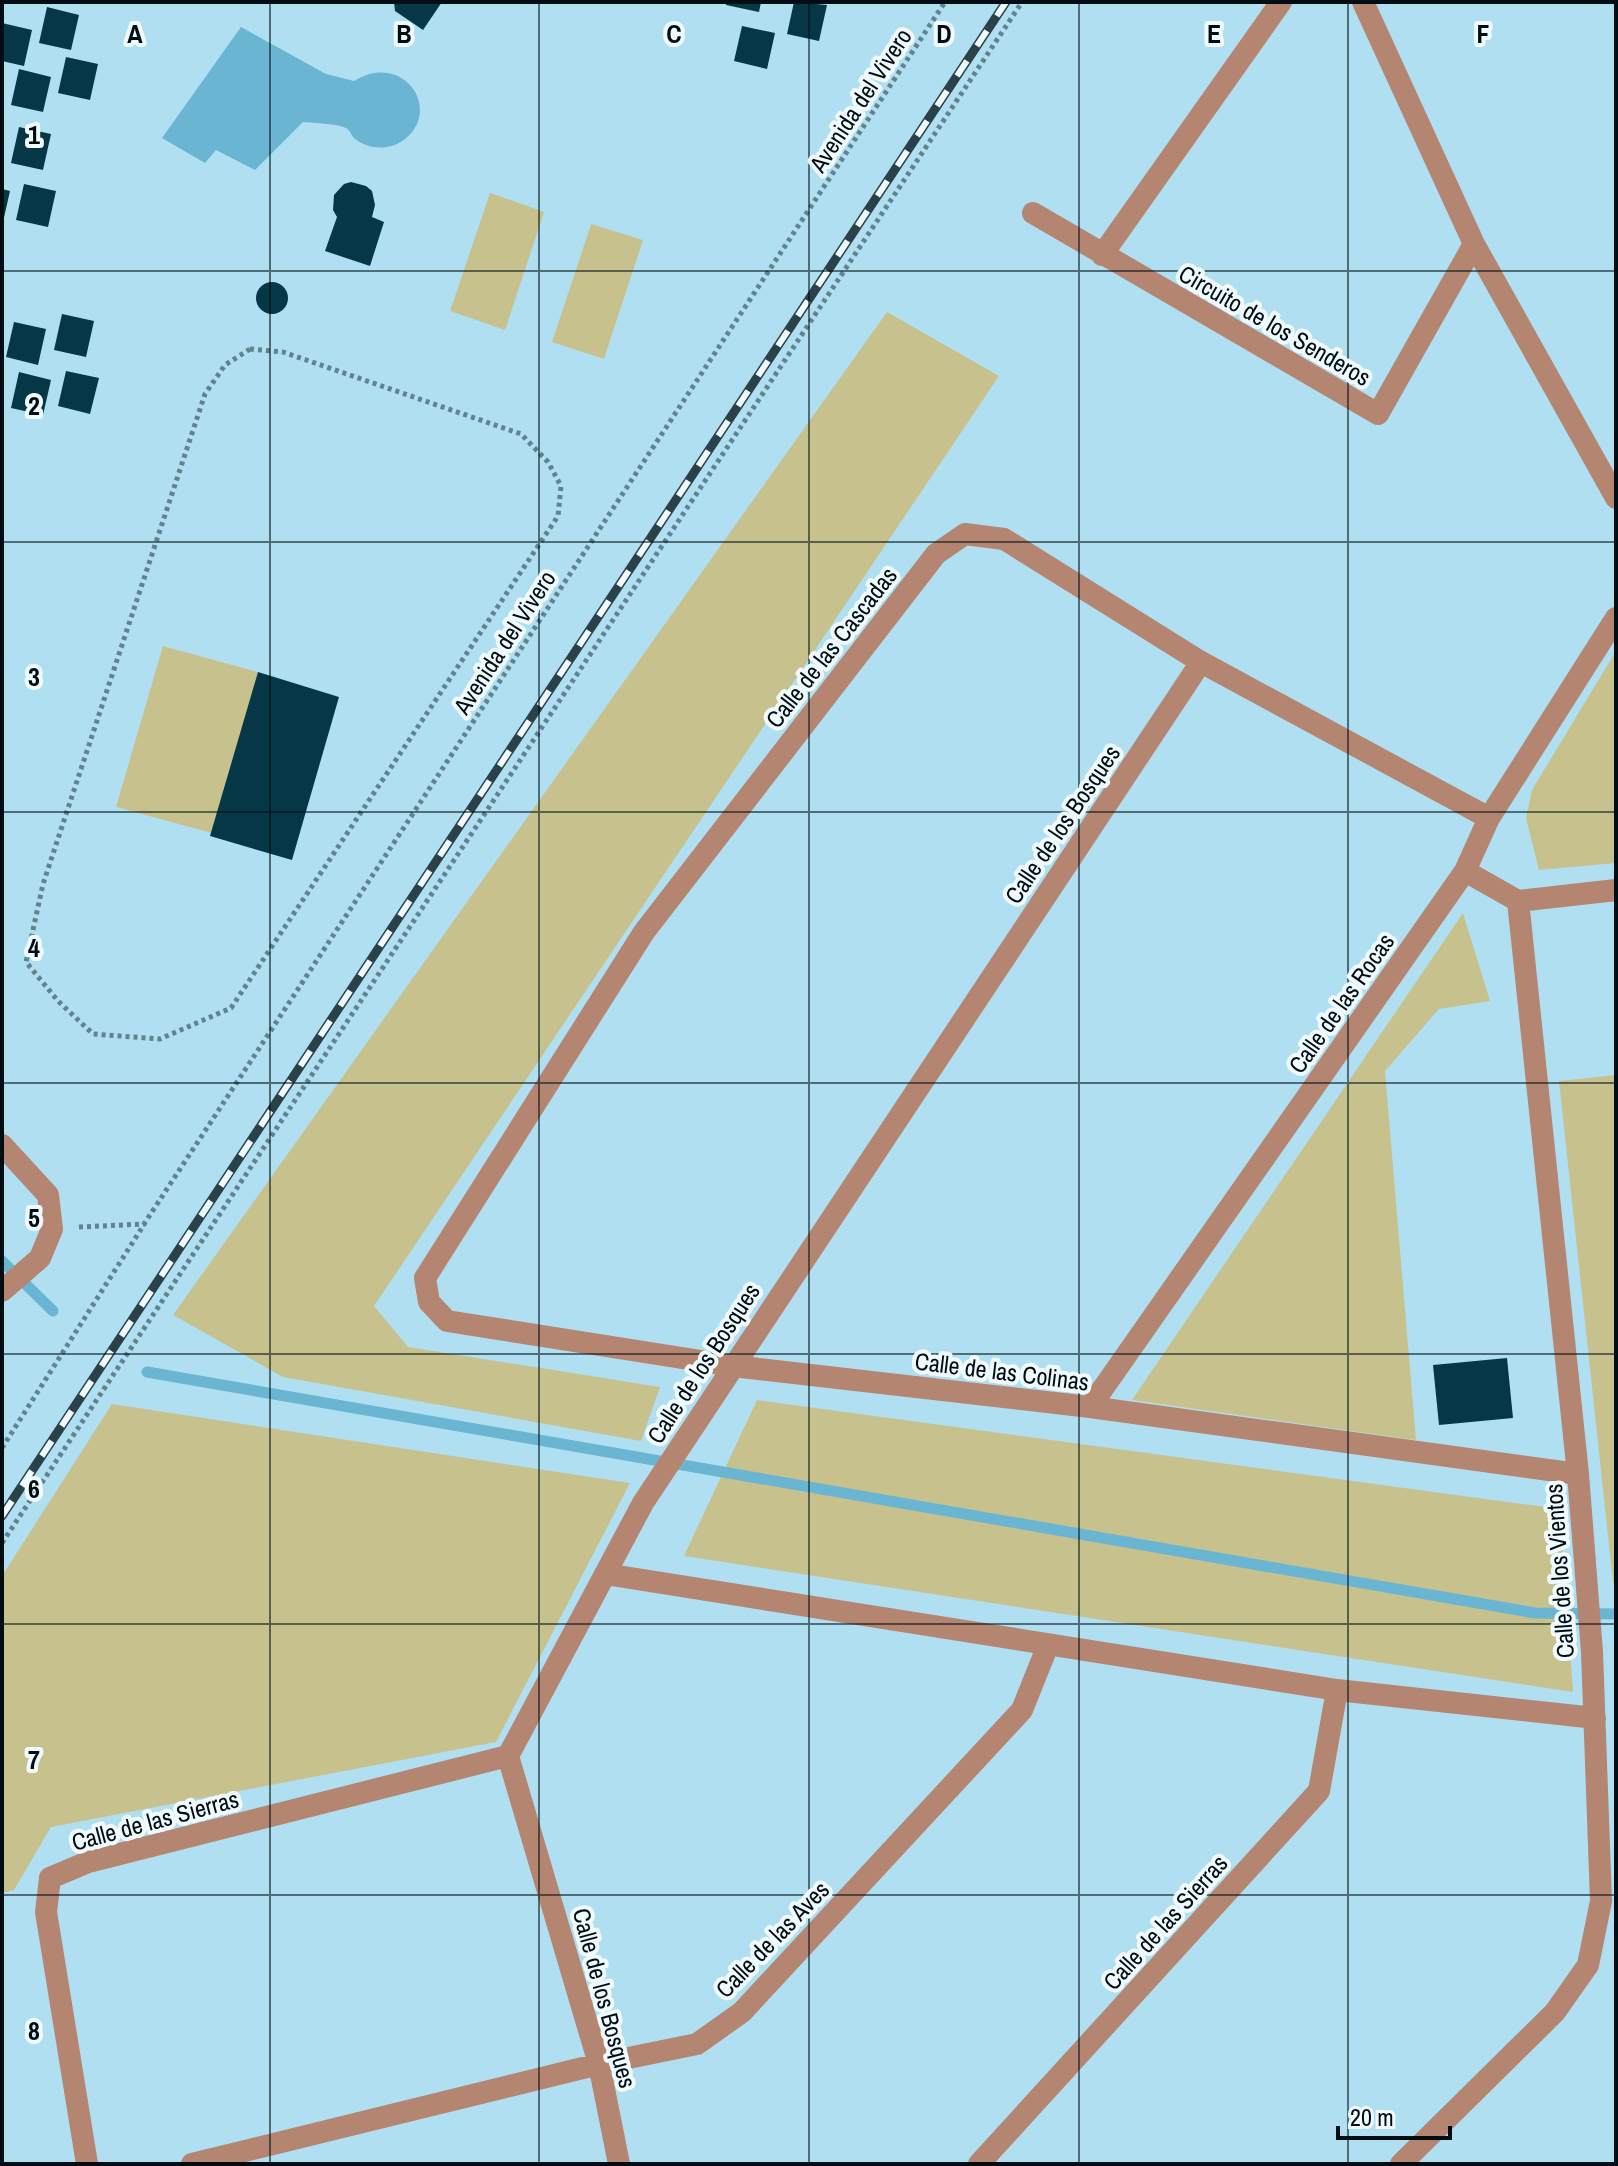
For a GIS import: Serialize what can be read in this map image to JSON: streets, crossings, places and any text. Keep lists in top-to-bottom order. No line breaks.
{"streets":{"street":["Circuito de los Senderos","Calle de las Cascadas","Calle de los Bosques","Calle de las Rocas","Calle de las Colinas","Calle de los Vientos","Calle de las Sierras","Calle de las Aves"],"path":["Avenida del Vivero"]},"crossings":[["Calle de las Cascadas","Calle de los Bosques"],["Calle de las Cascadas","Calle de las Rocas"],["Calle de las Cascadas","Calle de las Colinas"],["Calle de los Bosques","Calle de las Colinas"],["Calle de los Bosques","Calle de las Sierras"],["Calle de los Bosques","Calle de las Aves"],["Calle de las Rocas","Calle de las Colinas"],["Calle de las Colinas","Calle de los Vientos"]],"scale_bar":"20 m","grid":{"columns":["A","B","C","D","E","F"],"rows":["1","2","3","4","5","6","7","8"]}}
